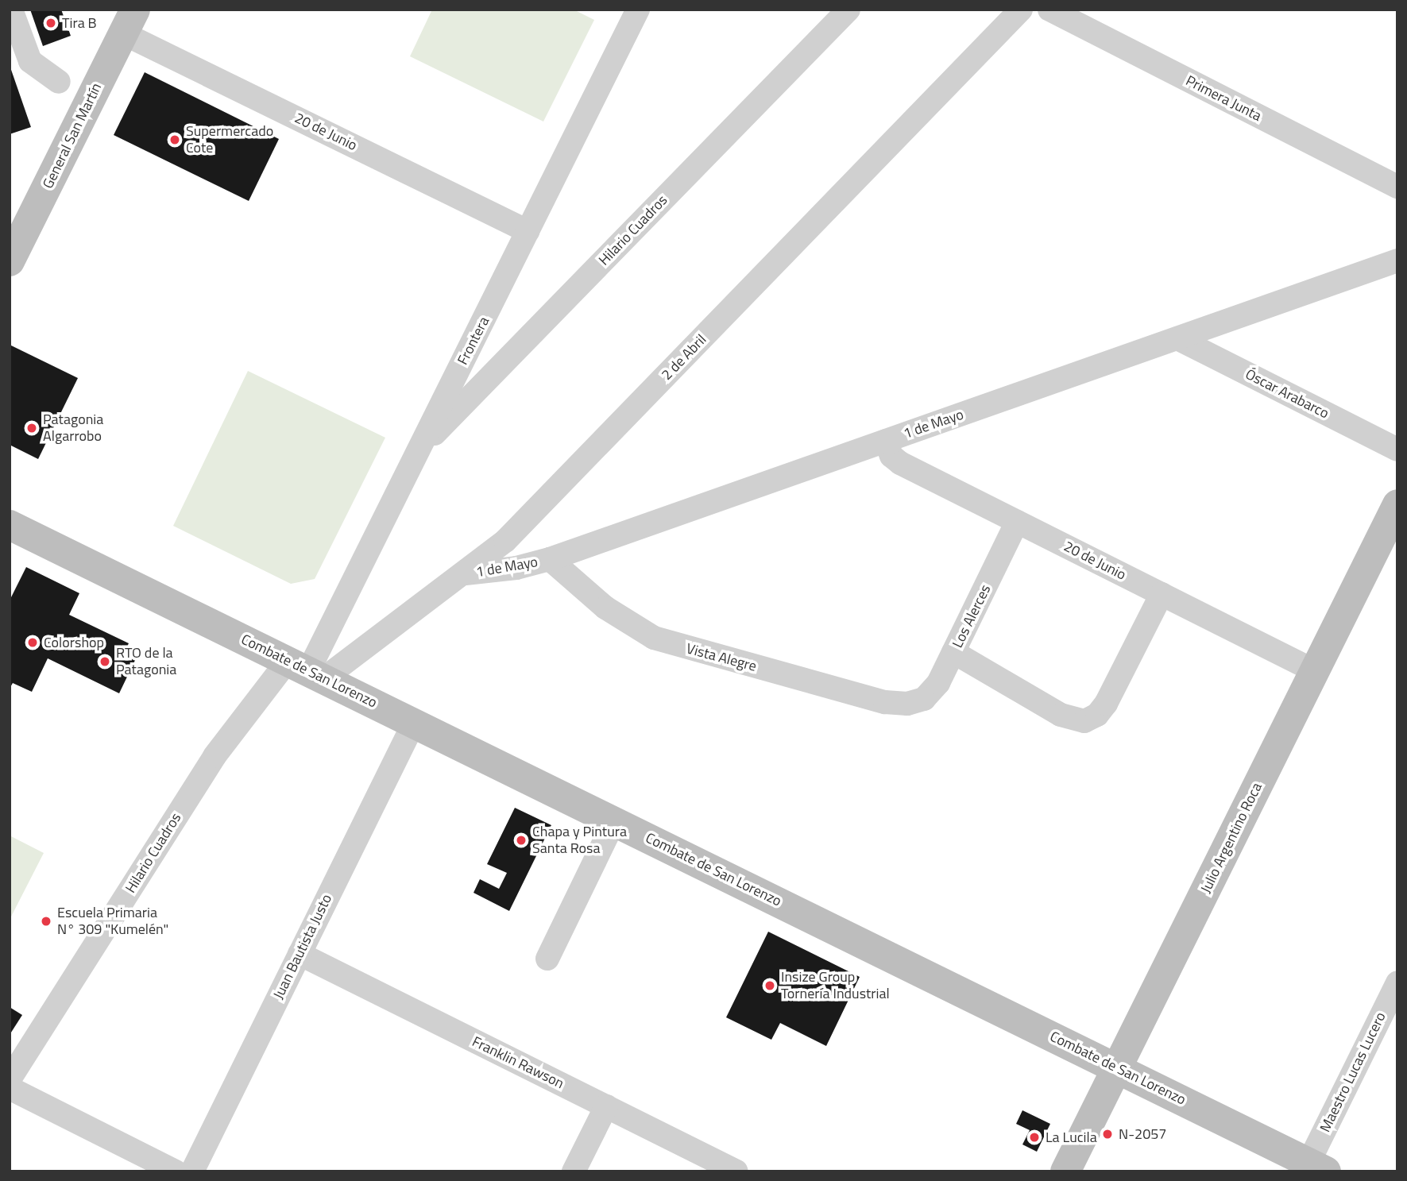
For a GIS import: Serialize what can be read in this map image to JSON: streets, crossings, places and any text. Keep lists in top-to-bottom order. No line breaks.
{"streets":{"main road":["General San Martín","Combate de San Lorenzo","Julio Argentino Roca"],"street":["Primera Junta","20 de Junio","Hilario Cuadros","Frontera","2 de Abril","Óscar Arabarco","1 de Mayo","Los Alerces","Vista Alegre","Juan Bautista Justo","Franklin Rawson","Maestro Lucas Lucero"]},"crossings":[["20 de Junio","General San Martín"],["20 de Junio","Frontera"],["20 de Junio","1 de Mayo"],["20 de Junio","Los Alerces"],["20 de Junio","Julio Argentino Roca"],["Hilario Cuadros","Frontera"],["Hilario Cuadros","2 de Abril"],["Hilario Cuadros","Combate de San Lorenzo"],["Frontera","2 de Abril"],["Frontera","Combate de San Lorenzo"],["2 de Abril","1 de Mayo"],["2 de Abril","Combate de San Lorenzo"],["Óscar Arabarco","1 de Mayo"],["1 de Mayo","Vista Alegre"],["Los Alerces","Vista Alegre"],["Combate de San Lorenzo","Julio Argentino Roca"],["Combate de San Lorenzo","Juan Bautista Justo"],["Combate de San Lorenzo","Maestro Lucas Lucero"],["Juan Bautista Justo","Franklin Rawson"]],"places":["Tira B","Supermercado Cote","Patagonia Algarrobo","Colorshop","RTO de la Patagonia","Chapa y Pintura Santa Rosa","Escuela Primaria N° 309 \"Kumelén\"","Insize Group Tornería Industrial","N-2057","La Lucila"]}
